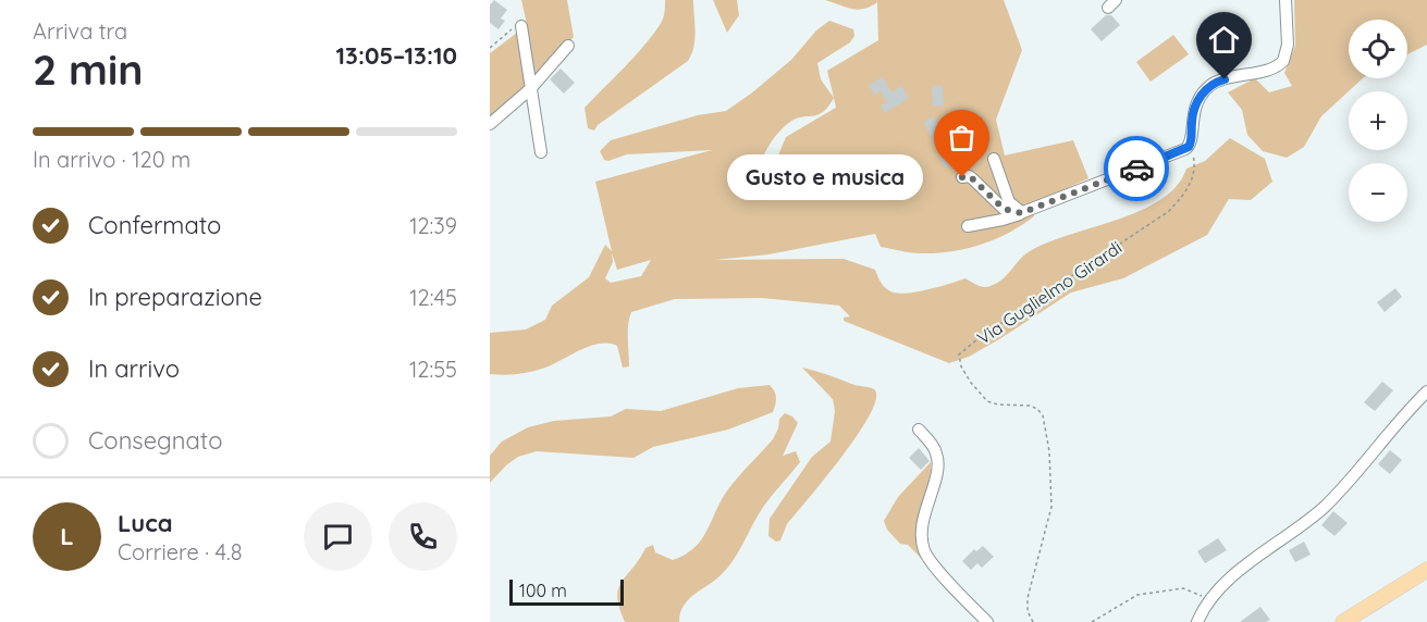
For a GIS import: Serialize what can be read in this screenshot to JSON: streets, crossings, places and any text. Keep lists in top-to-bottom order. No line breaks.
{"streets":{"path":["Via Guglielmo Girardi"]},"places":["Gusto e musica"],"scale_bar":"100 m","page":{"heading":["2 min","Arriva tra","13:05–13:10"],"panel":["Luca","Corriere · 4.8"],"map_buttons":["+","−"],"bar":"In arrivo · 120 m","bubble":"Gusto e musica","list":[["Confermato","12:39"],["In preparazione","12:45"],["In arrivo","12:55"],"Consegnato"],"round":"L","scale":"100 m"}}
